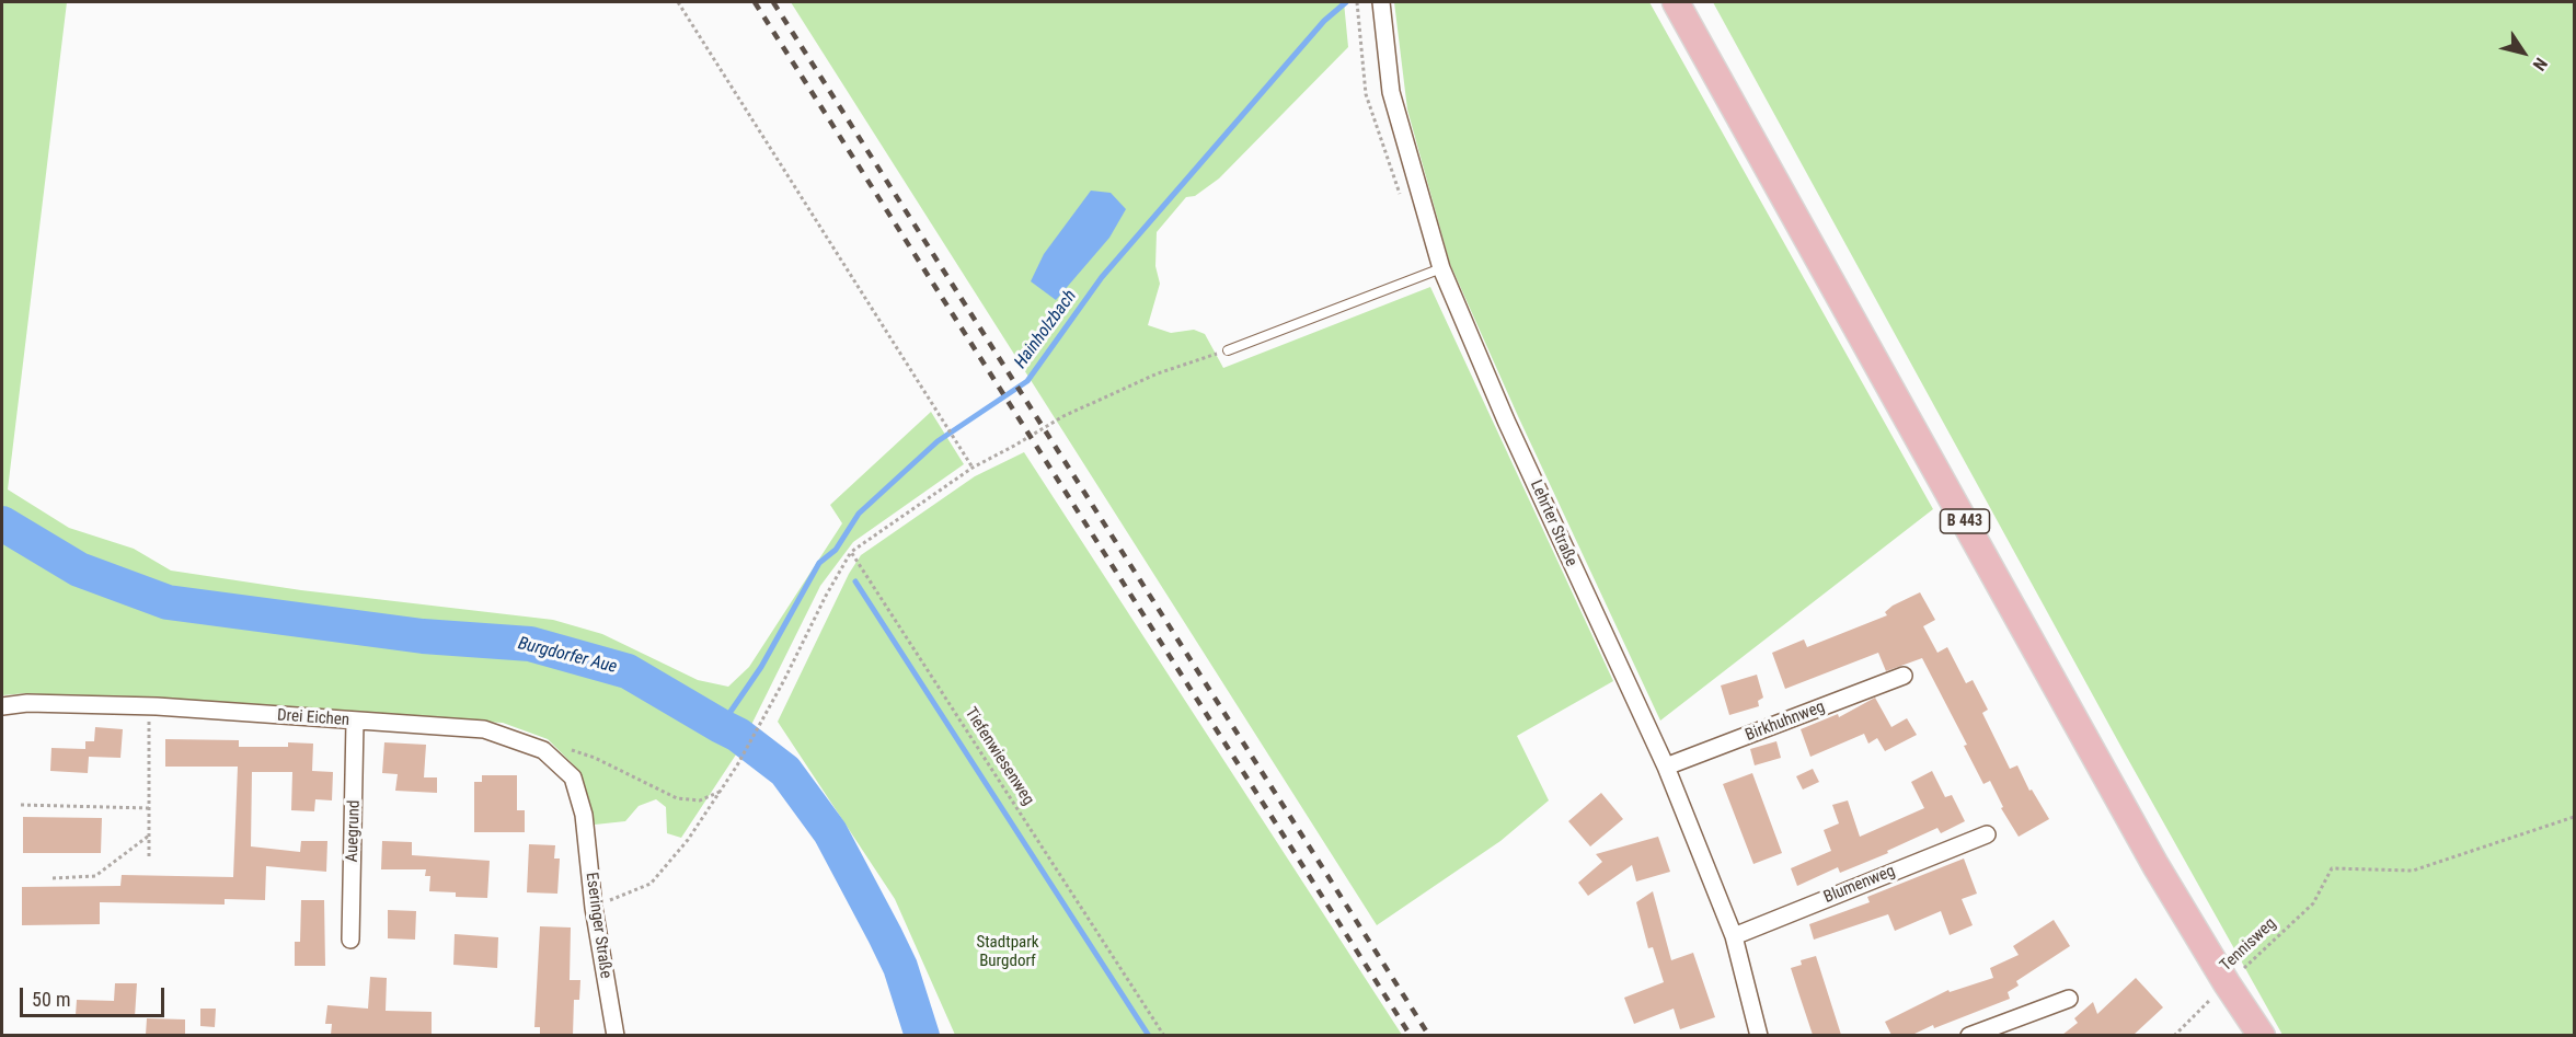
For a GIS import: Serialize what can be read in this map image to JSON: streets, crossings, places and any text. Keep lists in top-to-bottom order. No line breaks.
{"streets":{"main road":["B 443"],"street":["Lehrter Straße","Drei Eichen","Birkhuhnweg","Auegrund","Blumenweg","Eseringer Straße"],"path":["Tiefenwiesenweg","Tennisweg"]},"crossings":[["B 443","Tennisweg"],["Lehrter Straße","Birkhuhnweg"],["Lehrter Straße","Blumenweg"],["Drei Eichen","Auegrund"],["Drei Eichen","Eseringer Straße"]],"water":["Hainholzbach","Burgdorfer Aue"],"parks":["Stadtpark Burgdorf"],"scale_bar":"50 m","north":"bottom right"}
